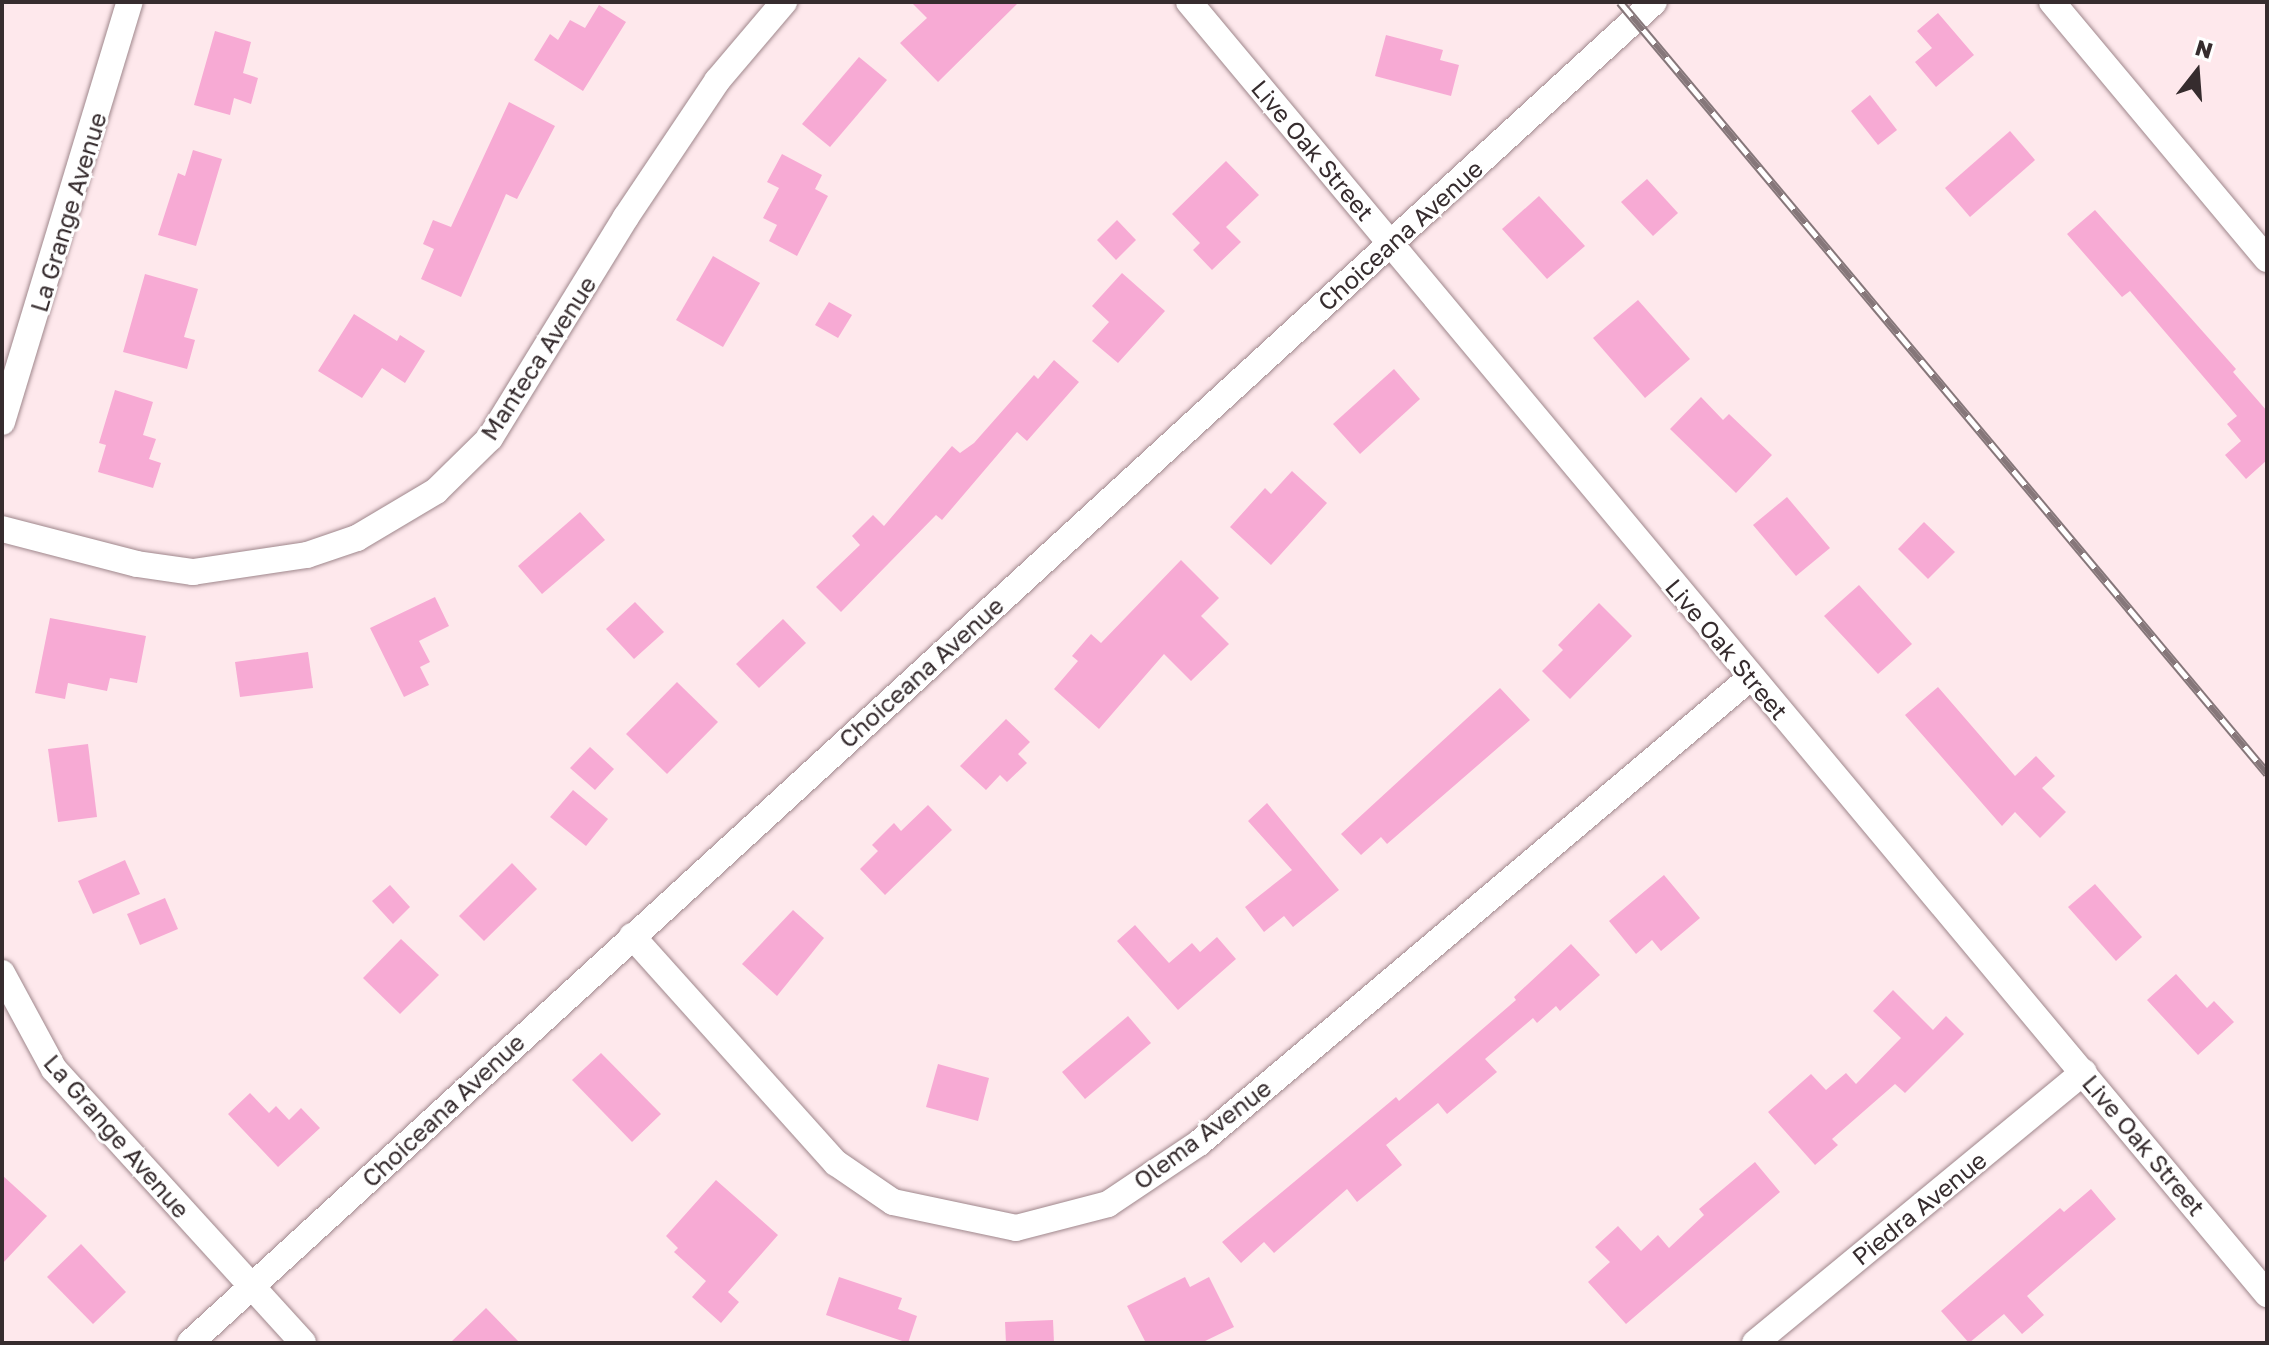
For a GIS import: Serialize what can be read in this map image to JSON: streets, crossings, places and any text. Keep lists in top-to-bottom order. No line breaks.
{"streets":{"street":["Live Oak Street","La Grange Avenue","Choiceana Avenue","Manteca Avenue","Olema Avenue","Piedra Avenue"]},"crossings":[["Live Oak Street","Choiceana Avenue"],["Live Oak Street","Olema Avenue"],["Live Oak Street","Piedra Avenue"],["La Grange Avenue","Choiceana Avenue"],["Choiceana Avenue","Olema Avenue"]],"north":"top"}
